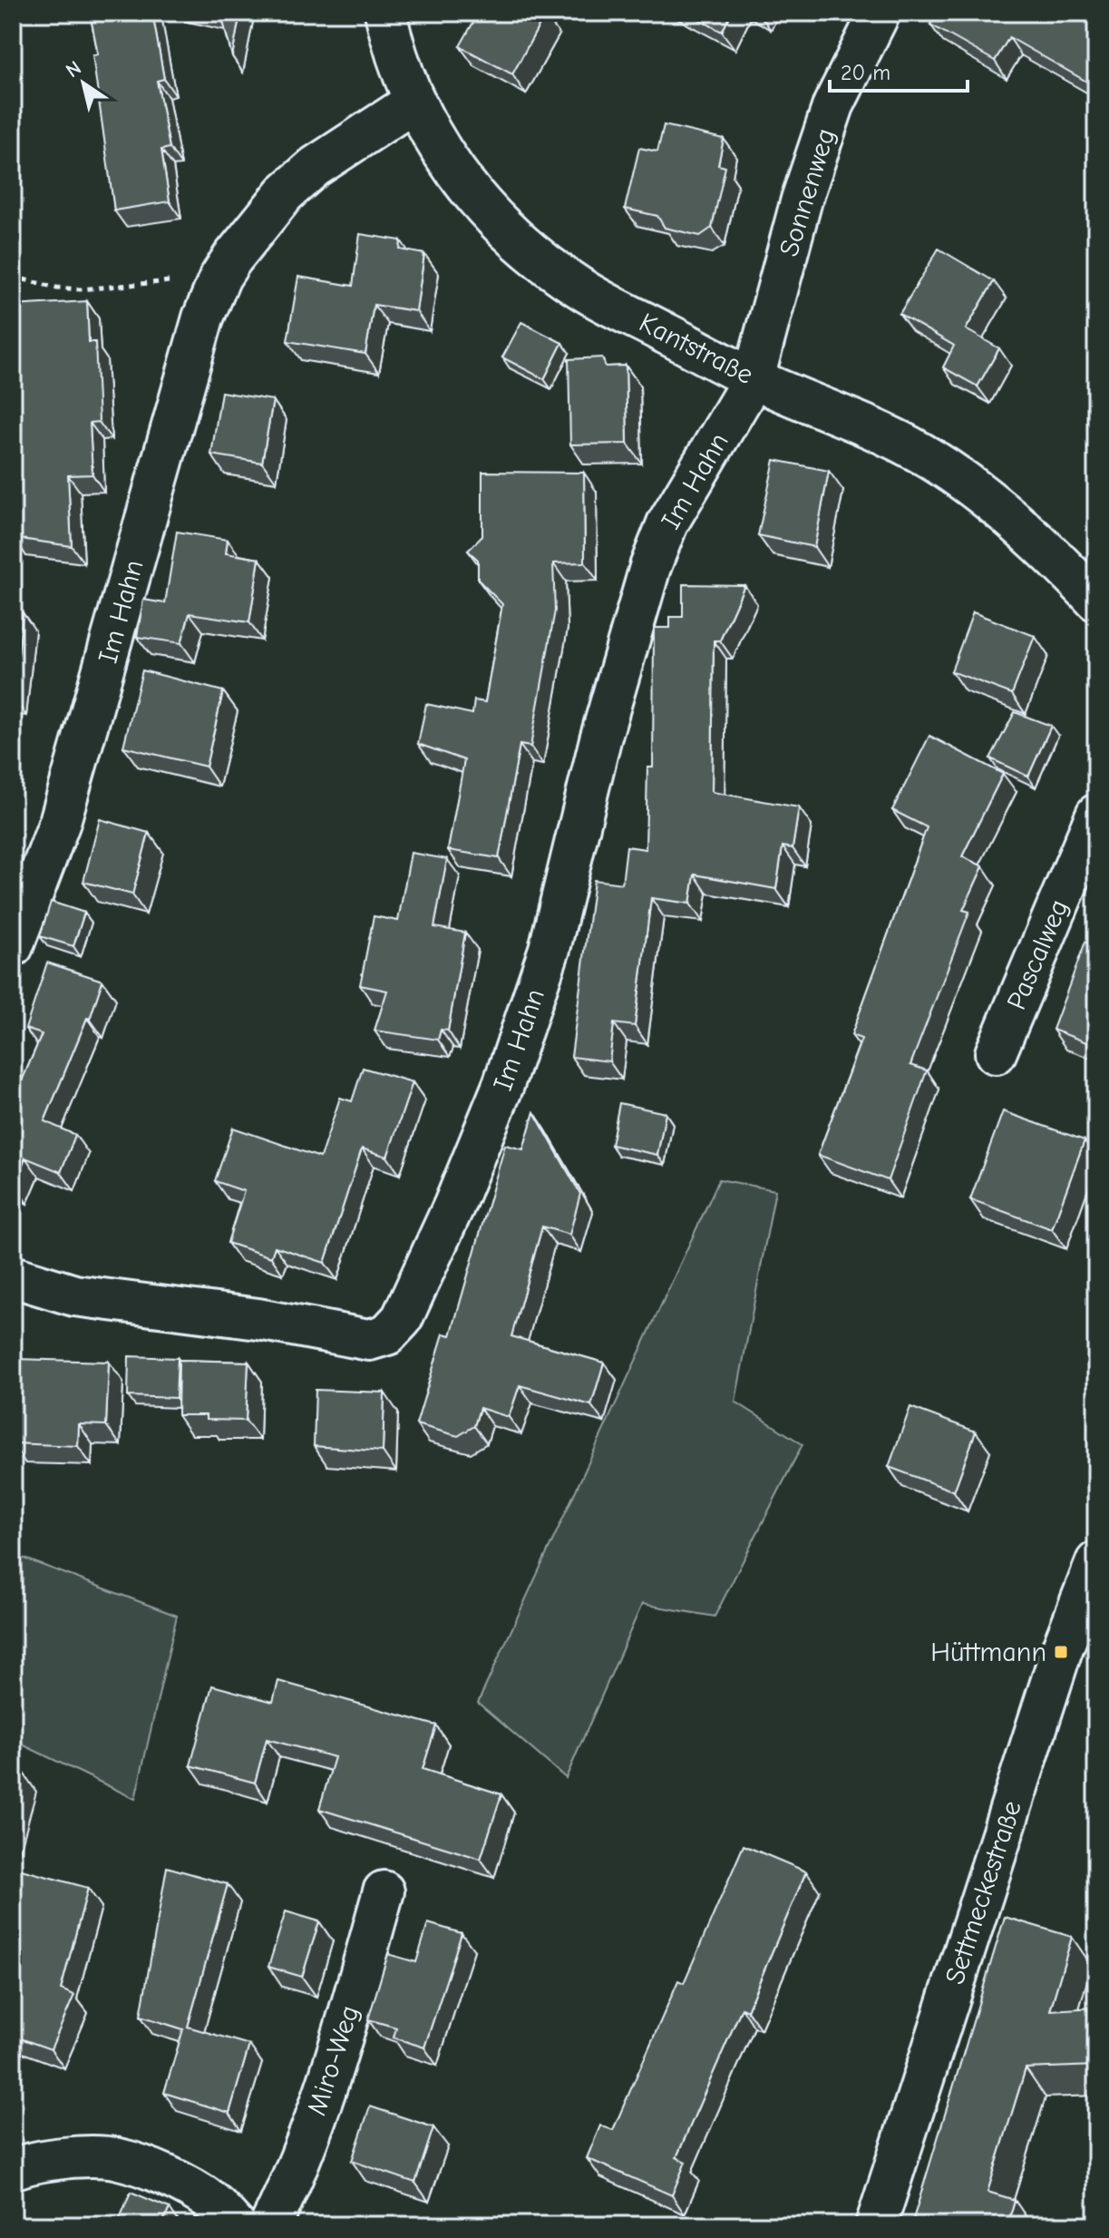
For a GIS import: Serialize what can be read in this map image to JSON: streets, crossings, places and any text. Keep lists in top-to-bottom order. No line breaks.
{"streets":{"street":["Sonnenweg","Kantstraße","Im Hahn","Pascalweg","Settmeckestraße","Miro-Weg"]},"crossings":[["Sonnenweg","Kantstraße"],["Sonnenweg","Im Hahn"],["Kantstraße","Im Hahn"]],"places":{"transit":["Hüttmann"]},"scale_bar":"20 m","north":"top left"}
